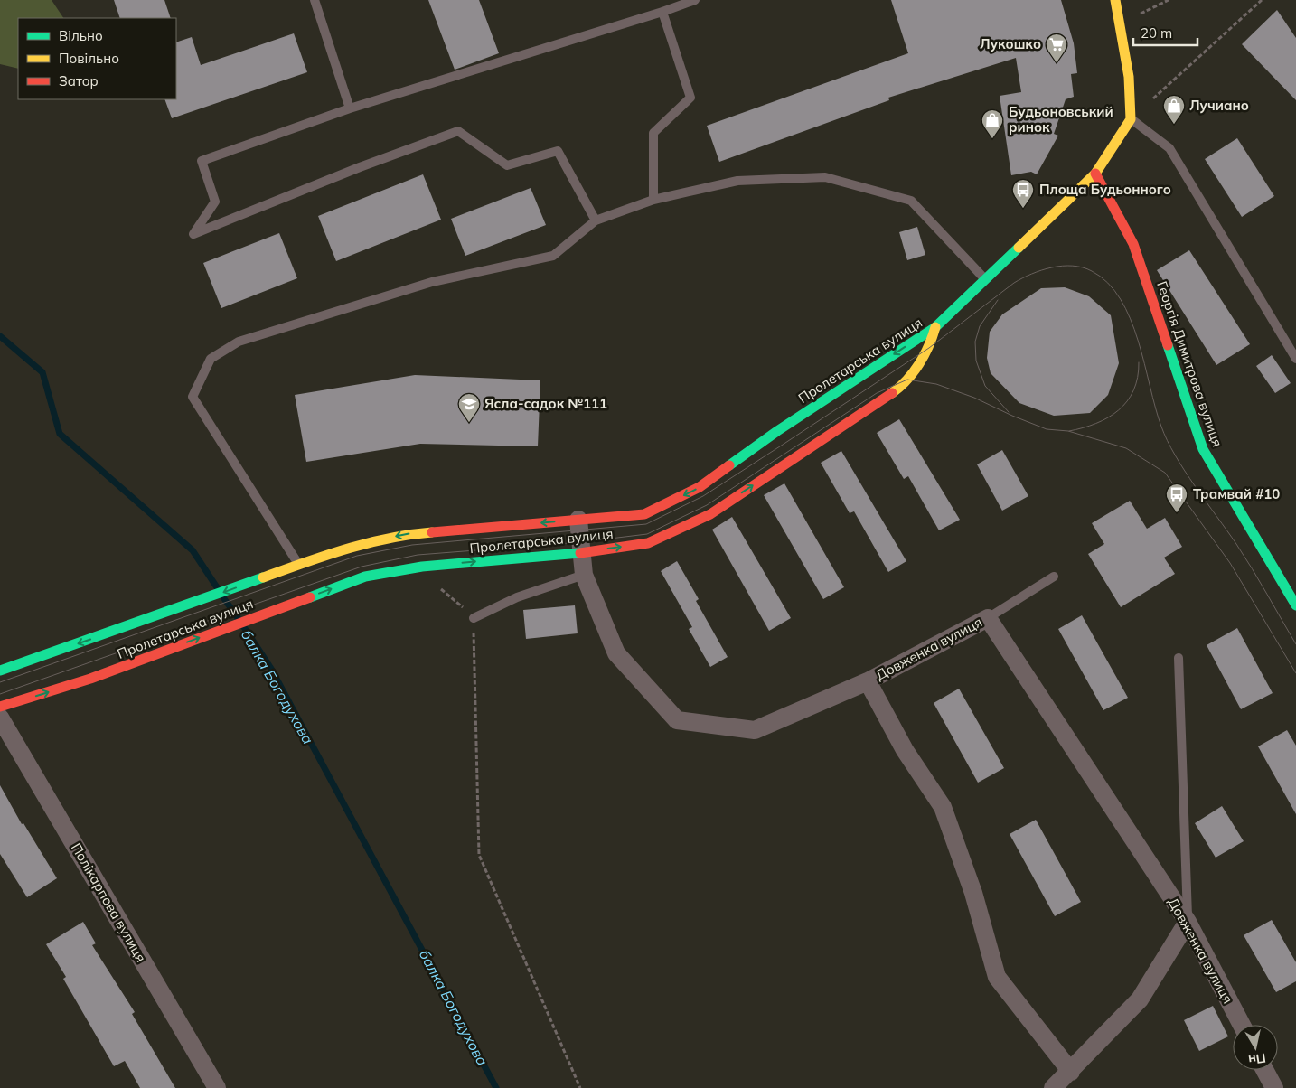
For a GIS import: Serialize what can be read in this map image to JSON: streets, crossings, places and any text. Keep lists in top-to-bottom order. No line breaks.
{"streets":{"main road":["Пролетарська вулиця","Георгія Димитрова вулиця"],"street":["Довженка вулиця","Полікарпова вулиця"]},"crossings":[["Пролетарська вулиця","Довженка вулиця"]],"water":["балка Богодухова"],"places":{"supermarket":["Лукошко"],"shop":["Лучиано","Будьоновський ринок"],"bus stop":["Площа Будьонного","Трамвай #10"],"school or university":["Ясла-садок №111"]},"legend":["Вільно","Повільно","Затор"],"scale_bar":"20 m","north":"bottom"}
